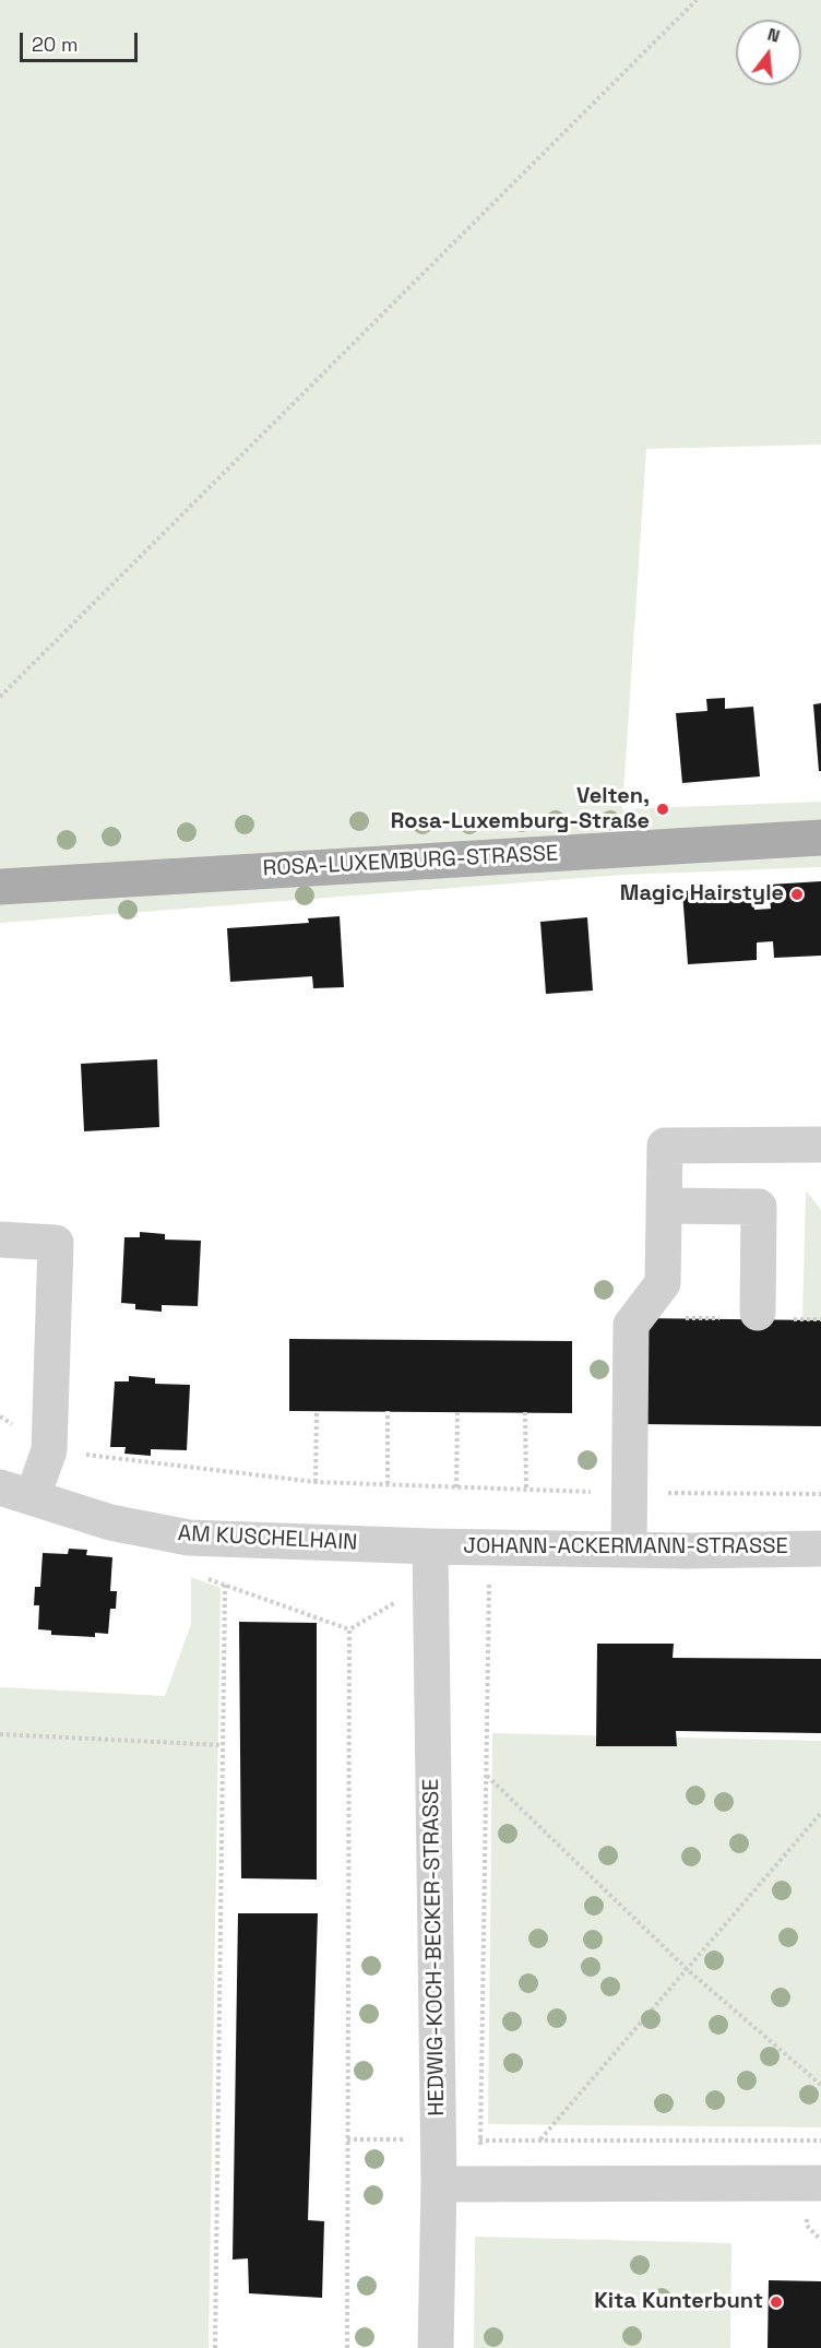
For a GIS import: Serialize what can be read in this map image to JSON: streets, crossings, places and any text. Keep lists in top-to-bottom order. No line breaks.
{"streets":{"main road":["ROSA-LUXEMBURG-STRASSE"],"street":["AM KUSCHELHAIN","JOHANN-ACKERMANN-STRASSE","HEDWIG-KOCH-BECKER-STRASSE"]},"crossings":[["AM KUSCHELHAIN","JOHANN-ACKERMANN-STRASSE"],["AM KUSCHELHAIN","HEDWIG-KOCH-BECKER-STRASSE"],["JOHANN-ACKERMANN-STRASSE","HEDWIG-KOCH-BECKER-STRASSE"]],"places":["Velten, Rosa-Luxemburg-Straße","Magic Hairstyle","Kita Kunterbunt"],"scale_bar":"20 m","north":"top"}
